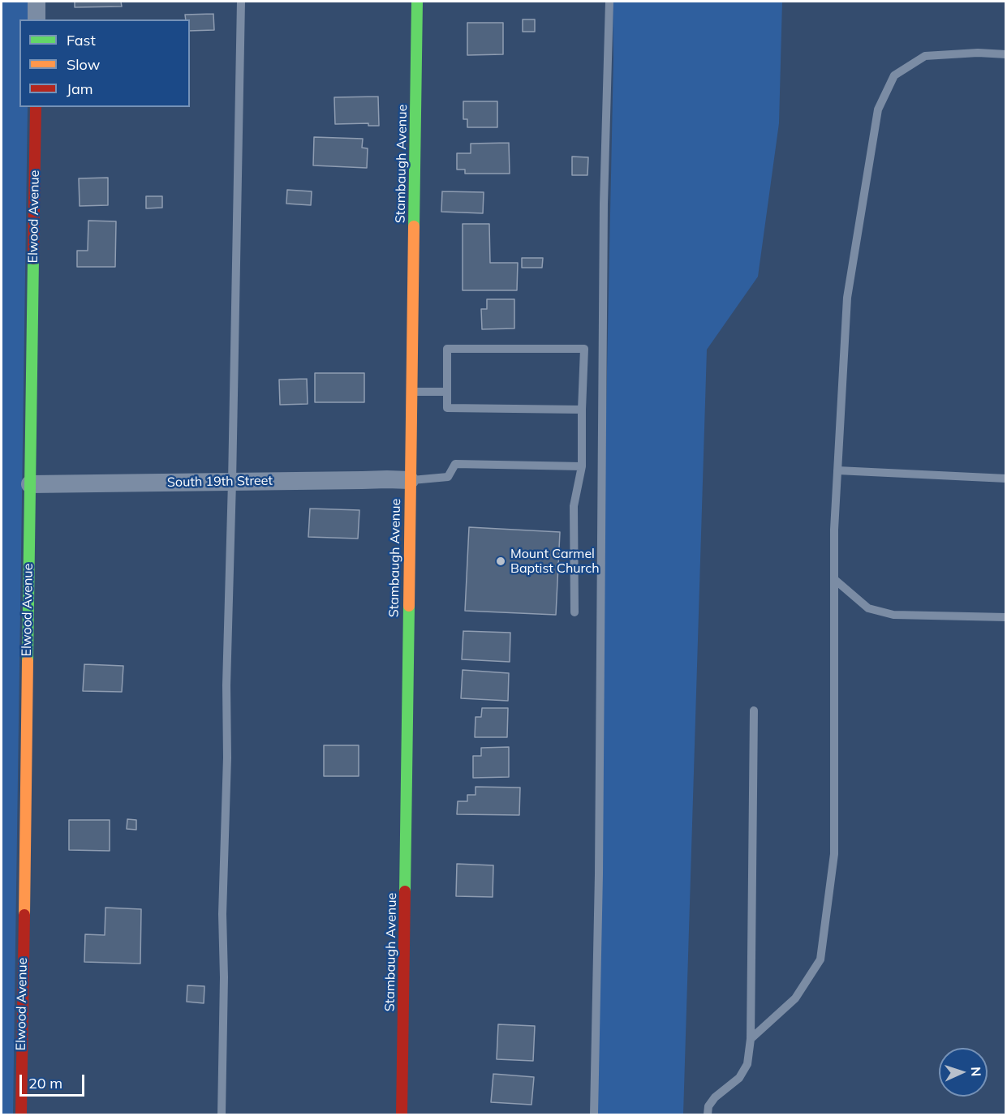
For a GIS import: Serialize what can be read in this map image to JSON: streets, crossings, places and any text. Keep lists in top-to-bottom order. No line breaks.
{"streets":{"street":["Stambaugh Avenue","Elwood Avenue","South 19th Street"]},"crossings":[["Stambaugh Avenue","South 19th Street"],["Elwood Avenue","South 19th Street"]],"places":["Mount Carmel Baptist Church"],"legend":["Fast","Slow","Jam"],"scale_bar":"20 m","north":"right"}
